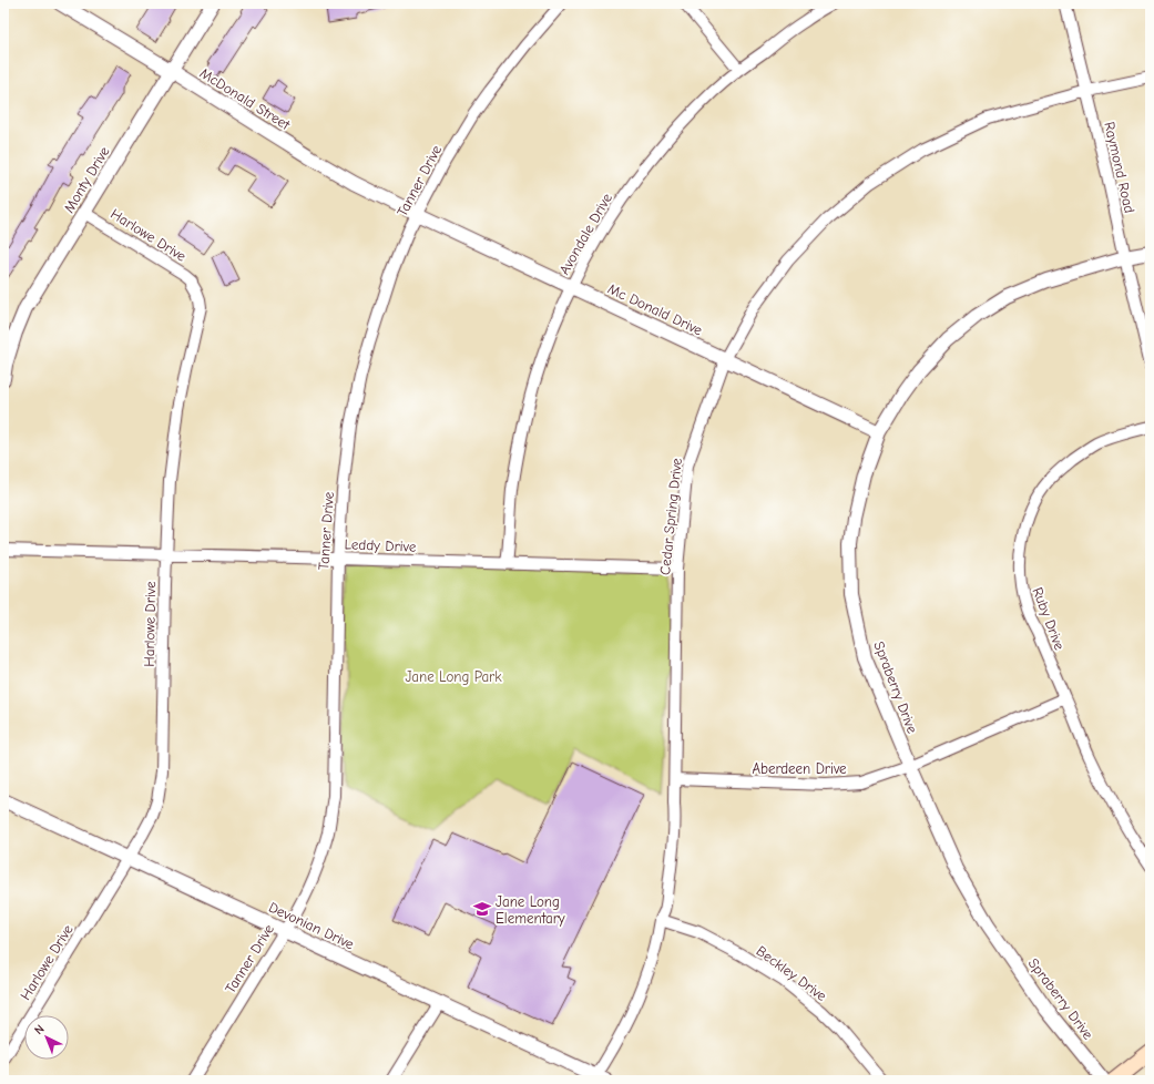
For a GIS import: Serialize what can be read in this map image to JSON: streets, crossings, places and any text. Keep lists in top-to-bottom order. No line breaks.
{"streets":{"street":["McDonald Street","Raymond Road","Monty Drive","Tanner Drive","Avondale Drive","Harlowe Drive","Mc Donald Drive","Cedar Spring Drive","Leddy Drive","Ruby Drive","Spraberry Drive","Aberdeen Drive","Devonian Drive","Beckley Drive"]},"crossings":[["McDonald Street","Monty Drive"],["McDonald Street","Tanner Drive"],["McDonald Street","Mc Donald Drive"],["Raymond Road","Cedar Spring Drive"],["Raymond Road","Spraberry Drive"],["Monty Drive","Harlowe Drive"],["Tanner Drive","Mc Donald Drive"],["Tanner Drive","Leddy Drive"],["Tanner Drive","Devonian Drive"],["Avondale Drive","Mc Donald Drive"],["Avondale Drive","Leddy Drive"],["Harlowe Drive","Leddy Drive"],["Harlowe Drive","Devonian Drive"],["Mc Donald Drive","Cedar Spring Drive"],["Mc Donald Drive","Spraberry Drive"],["Cedar Spring Drive","Leddy Drive"],["Cedar Spring Drive","Aberdeen Drive"],["Cedar Spring Drive","Devonian Drive"],["Cedar Spring Drive","Beckley Drive"],["Ruby Drive","Aberdeen Drive"],["Spraberry Drive","Aberdeen Drive"]],"parks":["Jane Long Park"],"places":{"school or university":["Jane Long Elementary"]},"north":"top left"}
